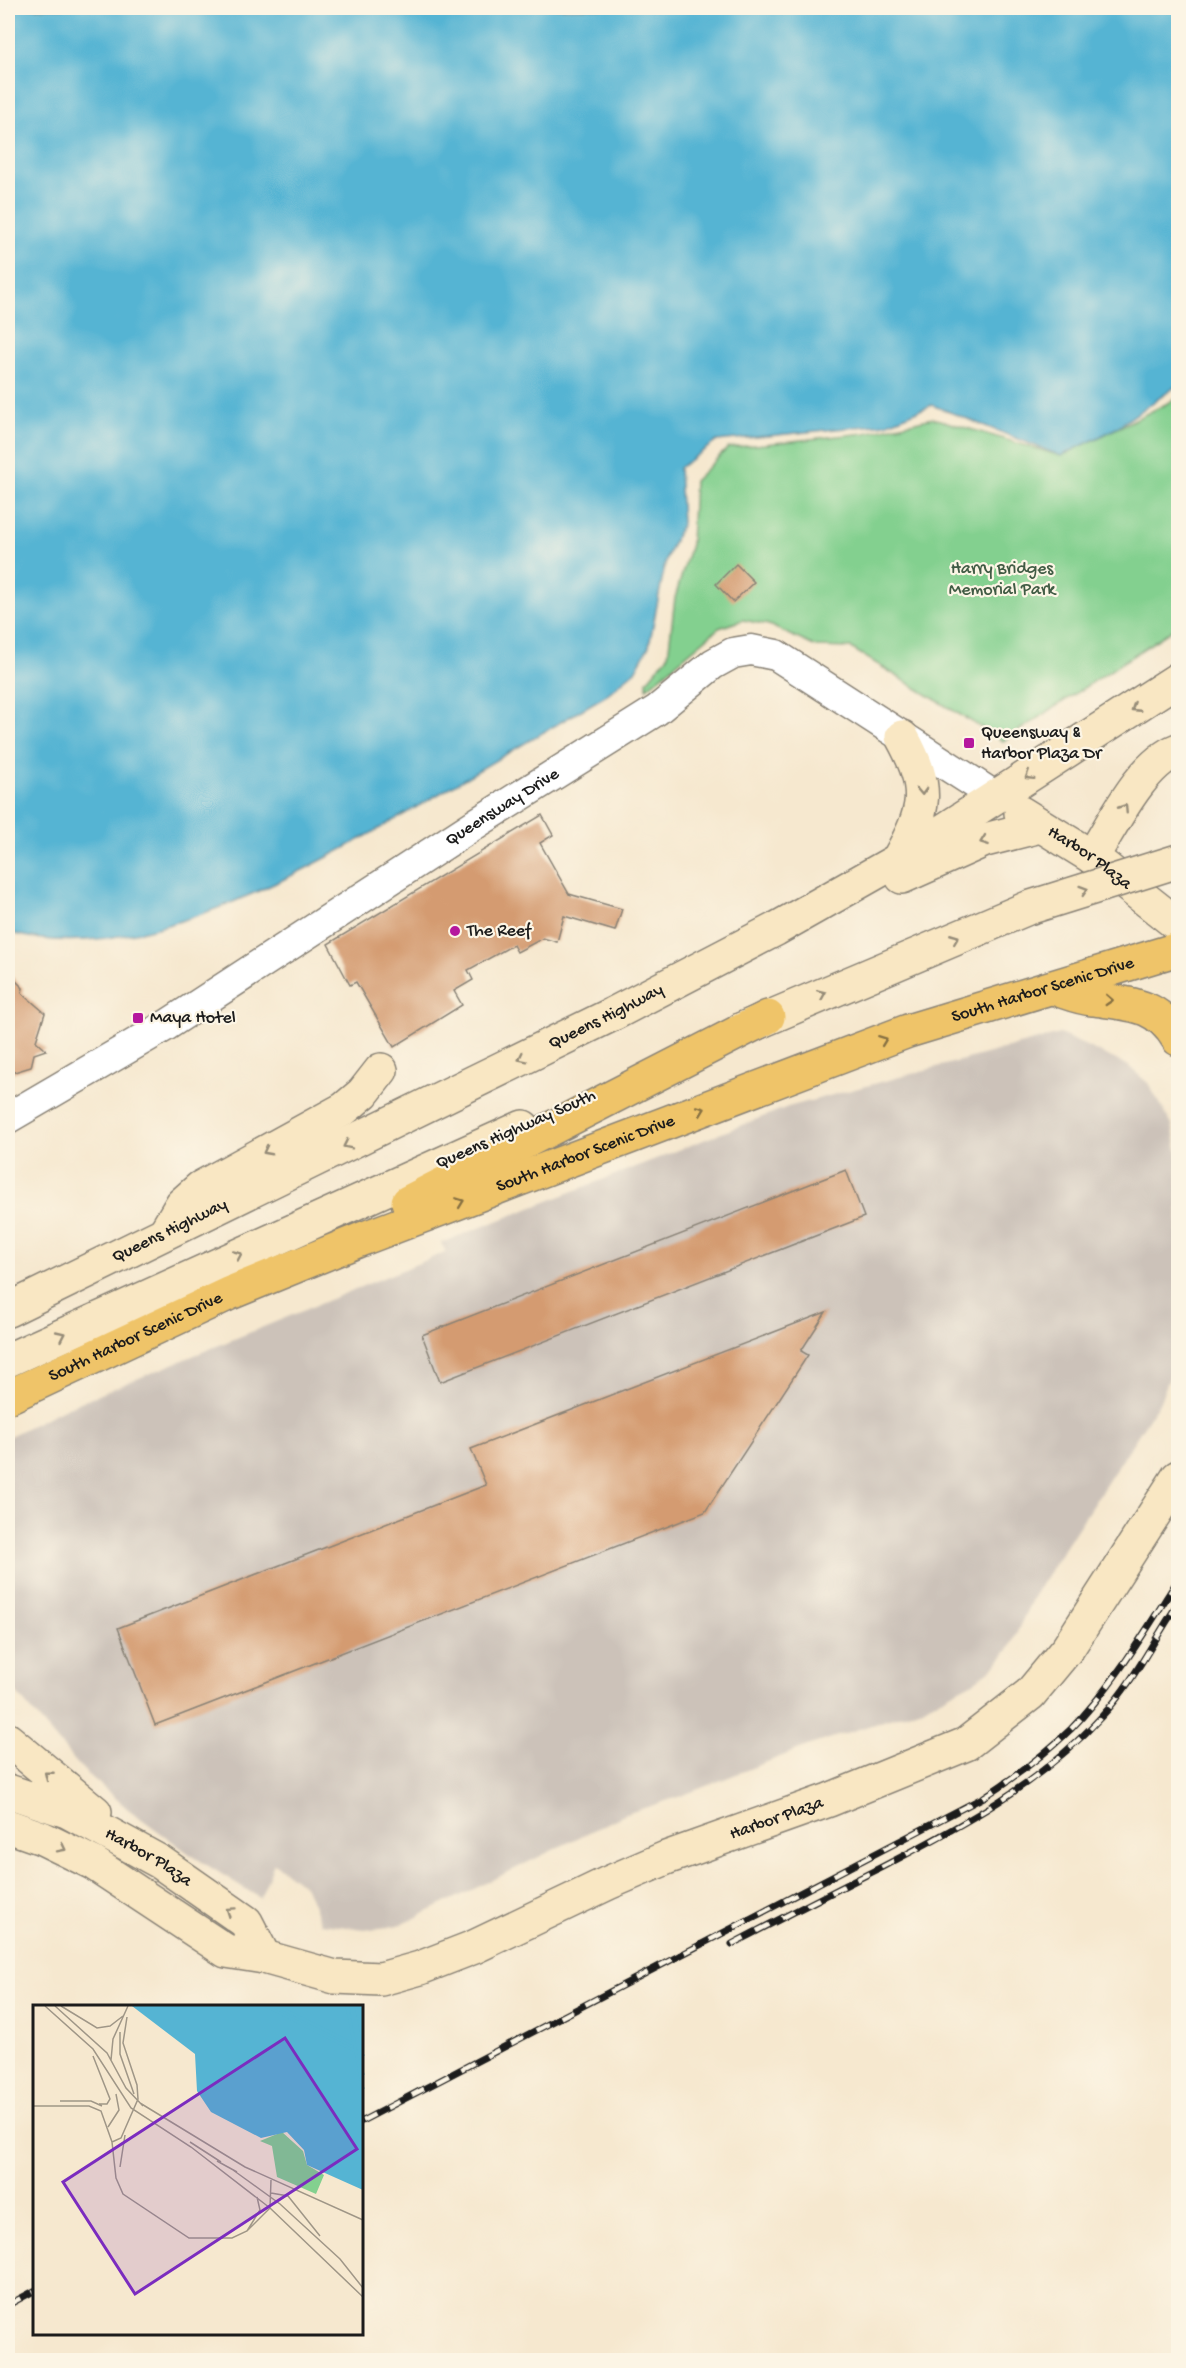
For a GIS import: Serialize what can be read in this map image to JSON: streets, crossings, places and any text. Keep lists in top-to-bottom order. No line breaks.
{"streets":{"highway":["South Harbor Scenic Drive"],"main road":["Harbor Plaza","Queens Highway","Queens Highway South"],"street":["Queensway Drive"]},"crossings":[["Queensway Drive","Harbor Plaza"],["Queensway Drive","Queens Highway"],["Harbor Plaza","Queens Highway"]],"parks":["Harry Bridges Memorial Park"],"places":{"transit":["Queensway & Harbor Plaza Dr","Maya Hotel"],"other":["The Reef"]}}
